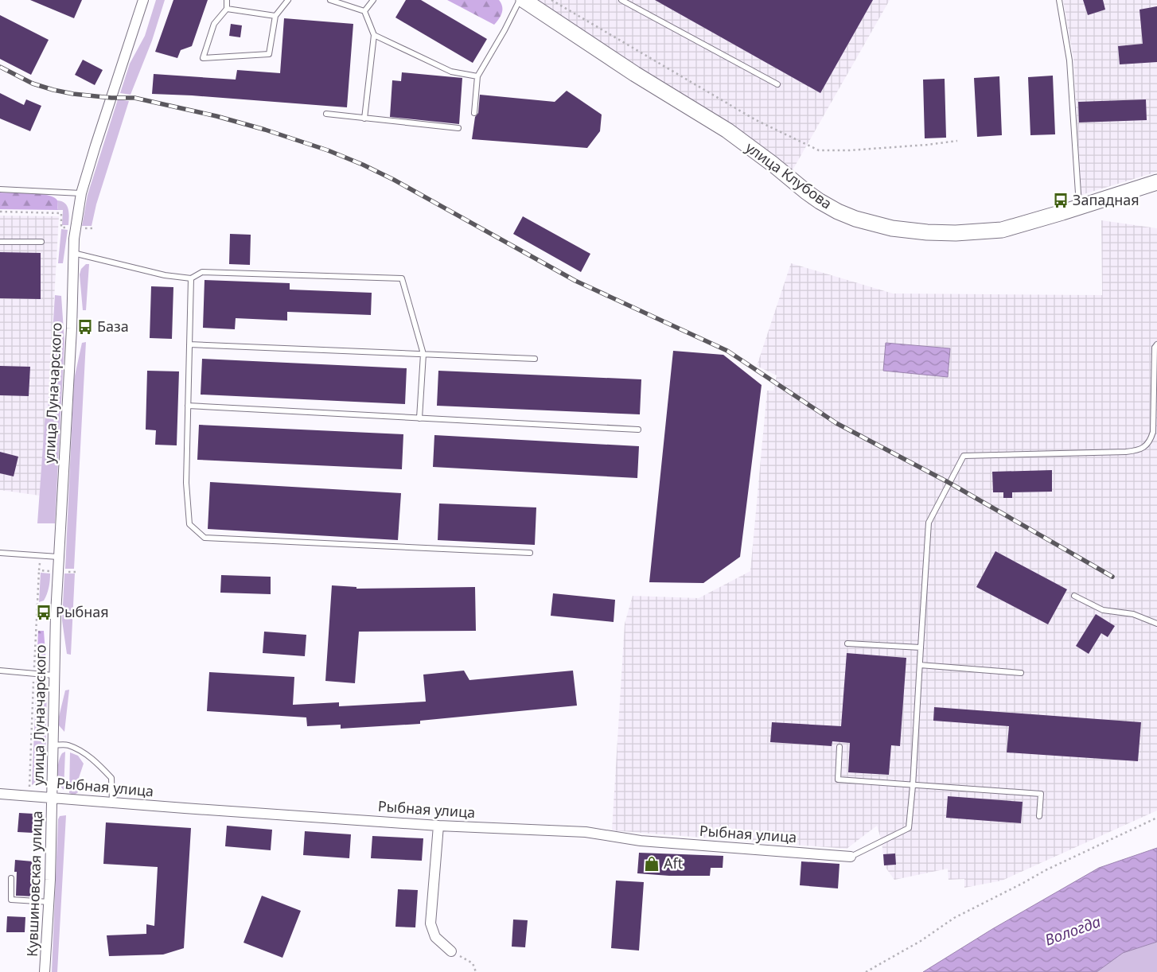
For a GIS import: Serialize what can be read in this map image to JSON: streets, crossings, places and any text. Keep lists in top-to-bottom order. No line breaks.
{"streets":{"main road":["улица Клубова"],"street":["улица Луначарского","Рыбная улица","Кувшиновская улица"]},"crossings":[["улица Луначарского","Рыбная улица"],["улица Луначарского","Кувшиновская улица"],["Рыбная улица","Кувшиновская улица"]],"water":["Вологда"],"places":{"bus stop":["Западная","База","Рыбная"],"shop":["Aft"]}}
